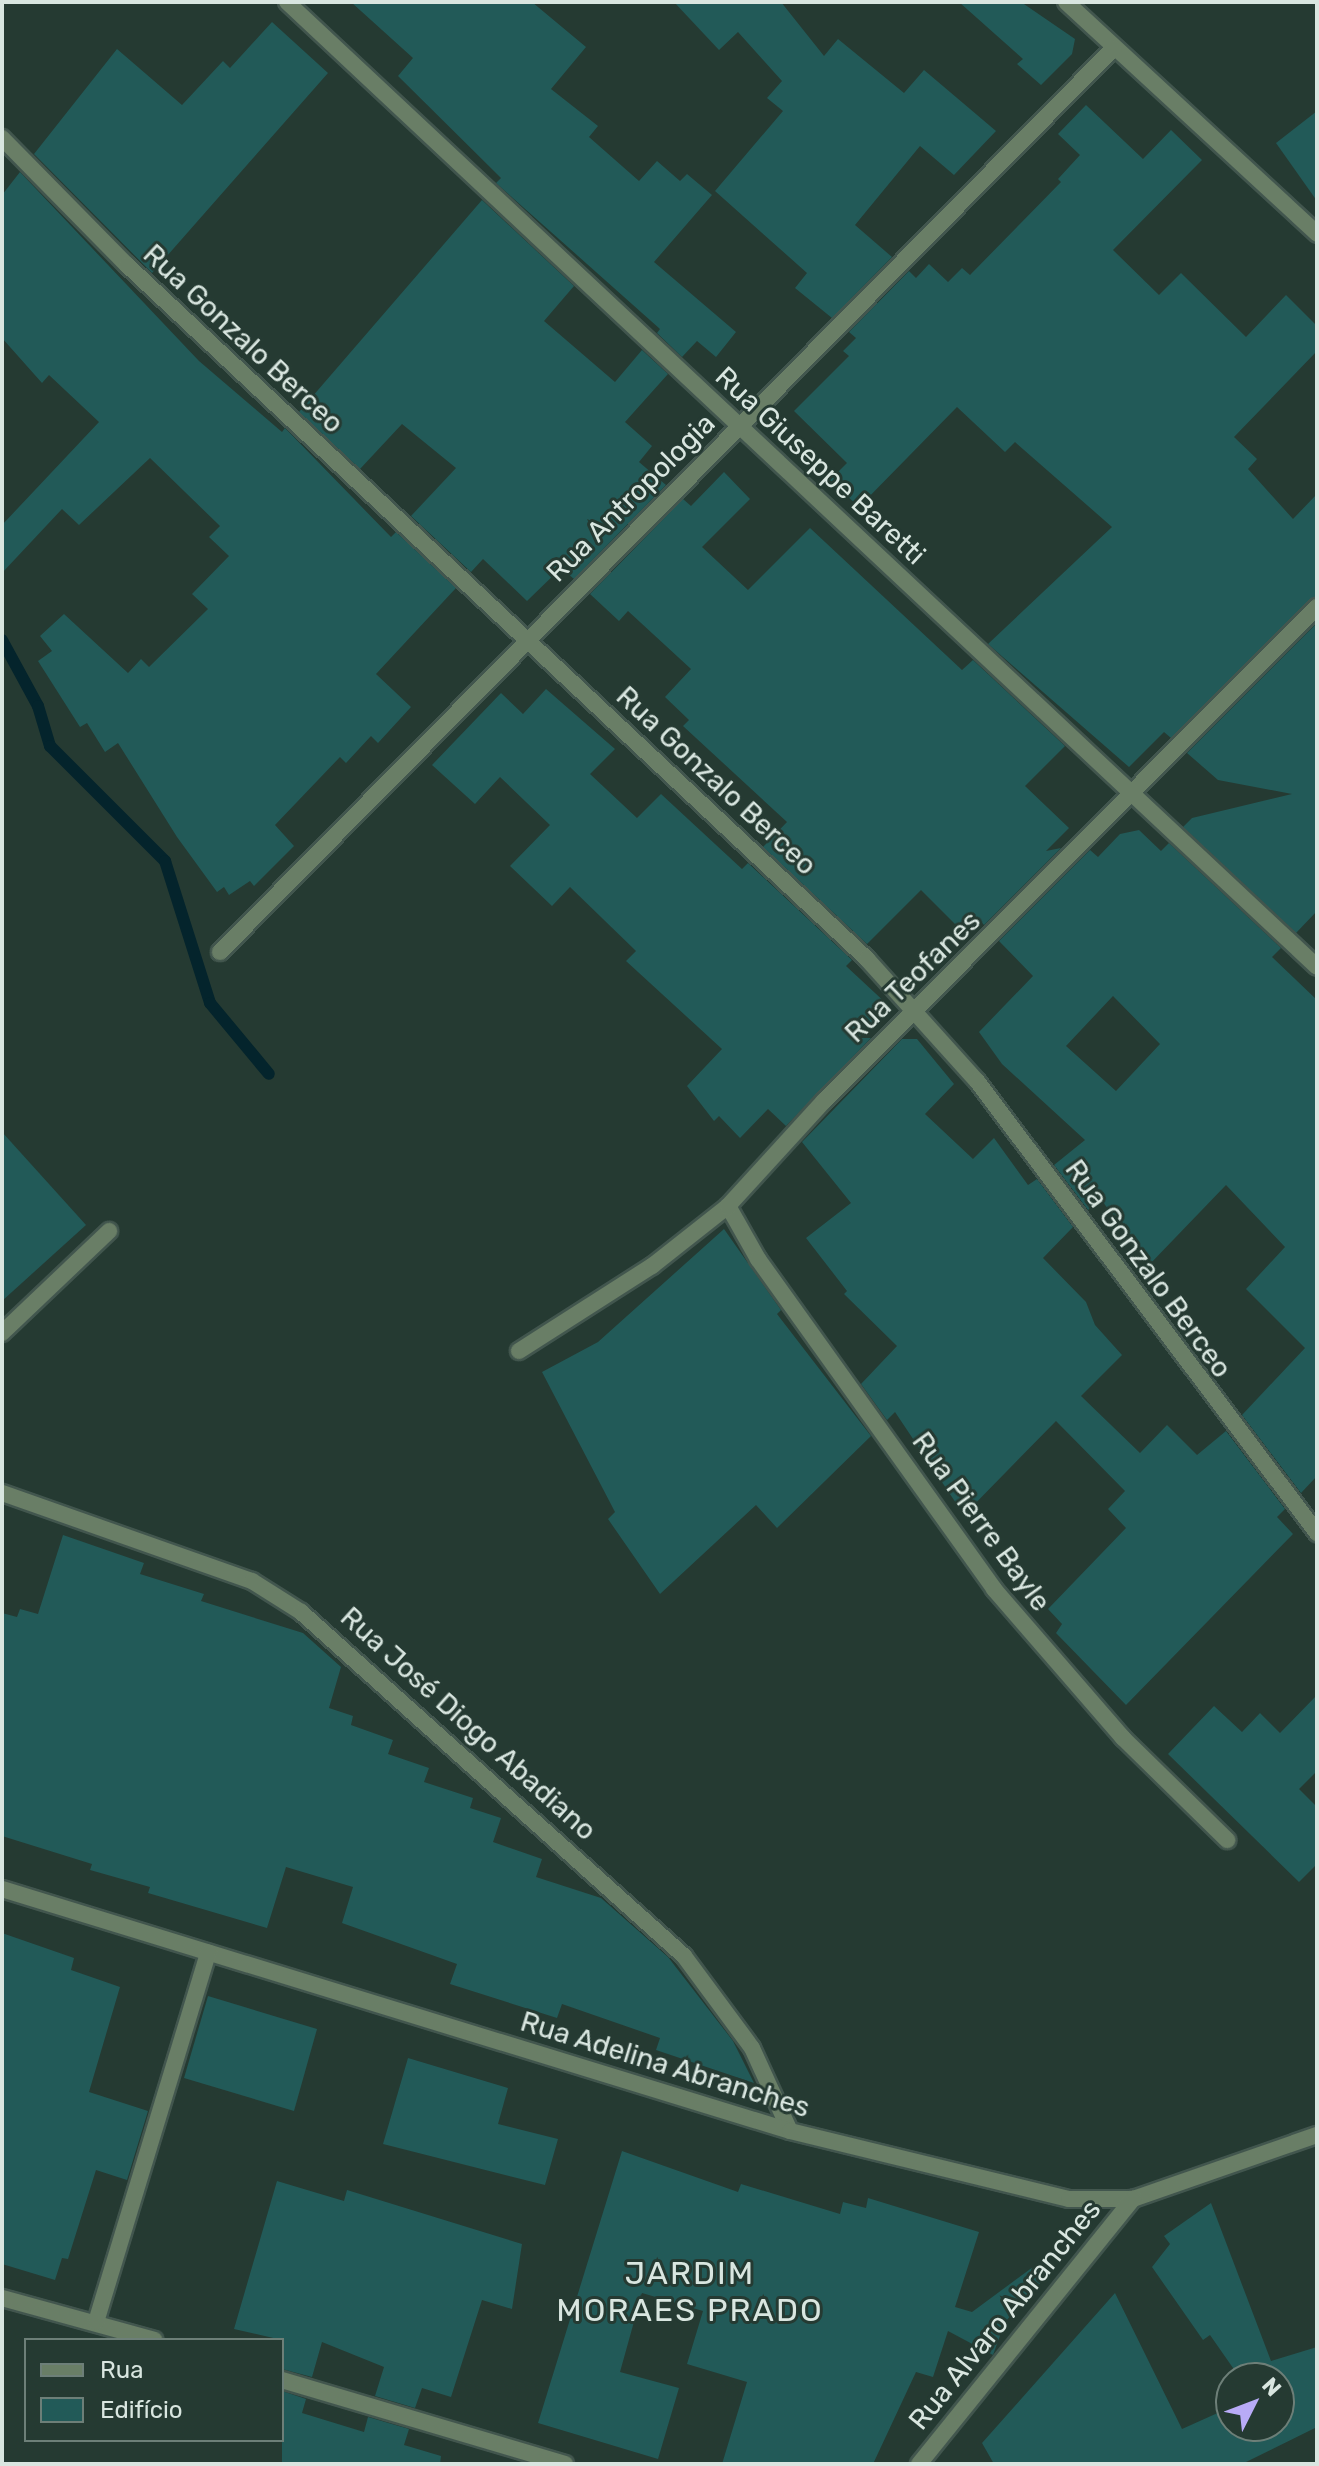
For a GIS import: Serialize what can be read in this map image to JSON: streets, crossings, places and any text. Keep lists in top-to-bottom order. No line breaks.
{"streets":{"street":["Rua Gonzalo Berceo","Rua Giuseppe Baretti","Rua Antropologia","Rua Teofanes","Rua Pierre Bayle","Rua José Diogo Abadiano","Rua Adelina Abranches","Rua Alvaro Abranches"]},"crossings":[["Rua Gonzalo Berceo","Rua Antropologia"],["Rua Gonzalo Berceo","Rua Teofanes"],["Rua Giuseppe Baretti","Rua Antropologia"],["Rua Giuseppe Baretti","Rua Teofanes"],["Rua Teofanes","Rua Pierre Bayle"],["Rua José Diogo Abadiano","Rua Adelina Abranches"],["Rua Adelina Abranches","Rua Alvaro Abranches"]],"districts":["JARDIM MORAES PRADO"],"legend":["Rua","Edifício"],"north":"top right"}
